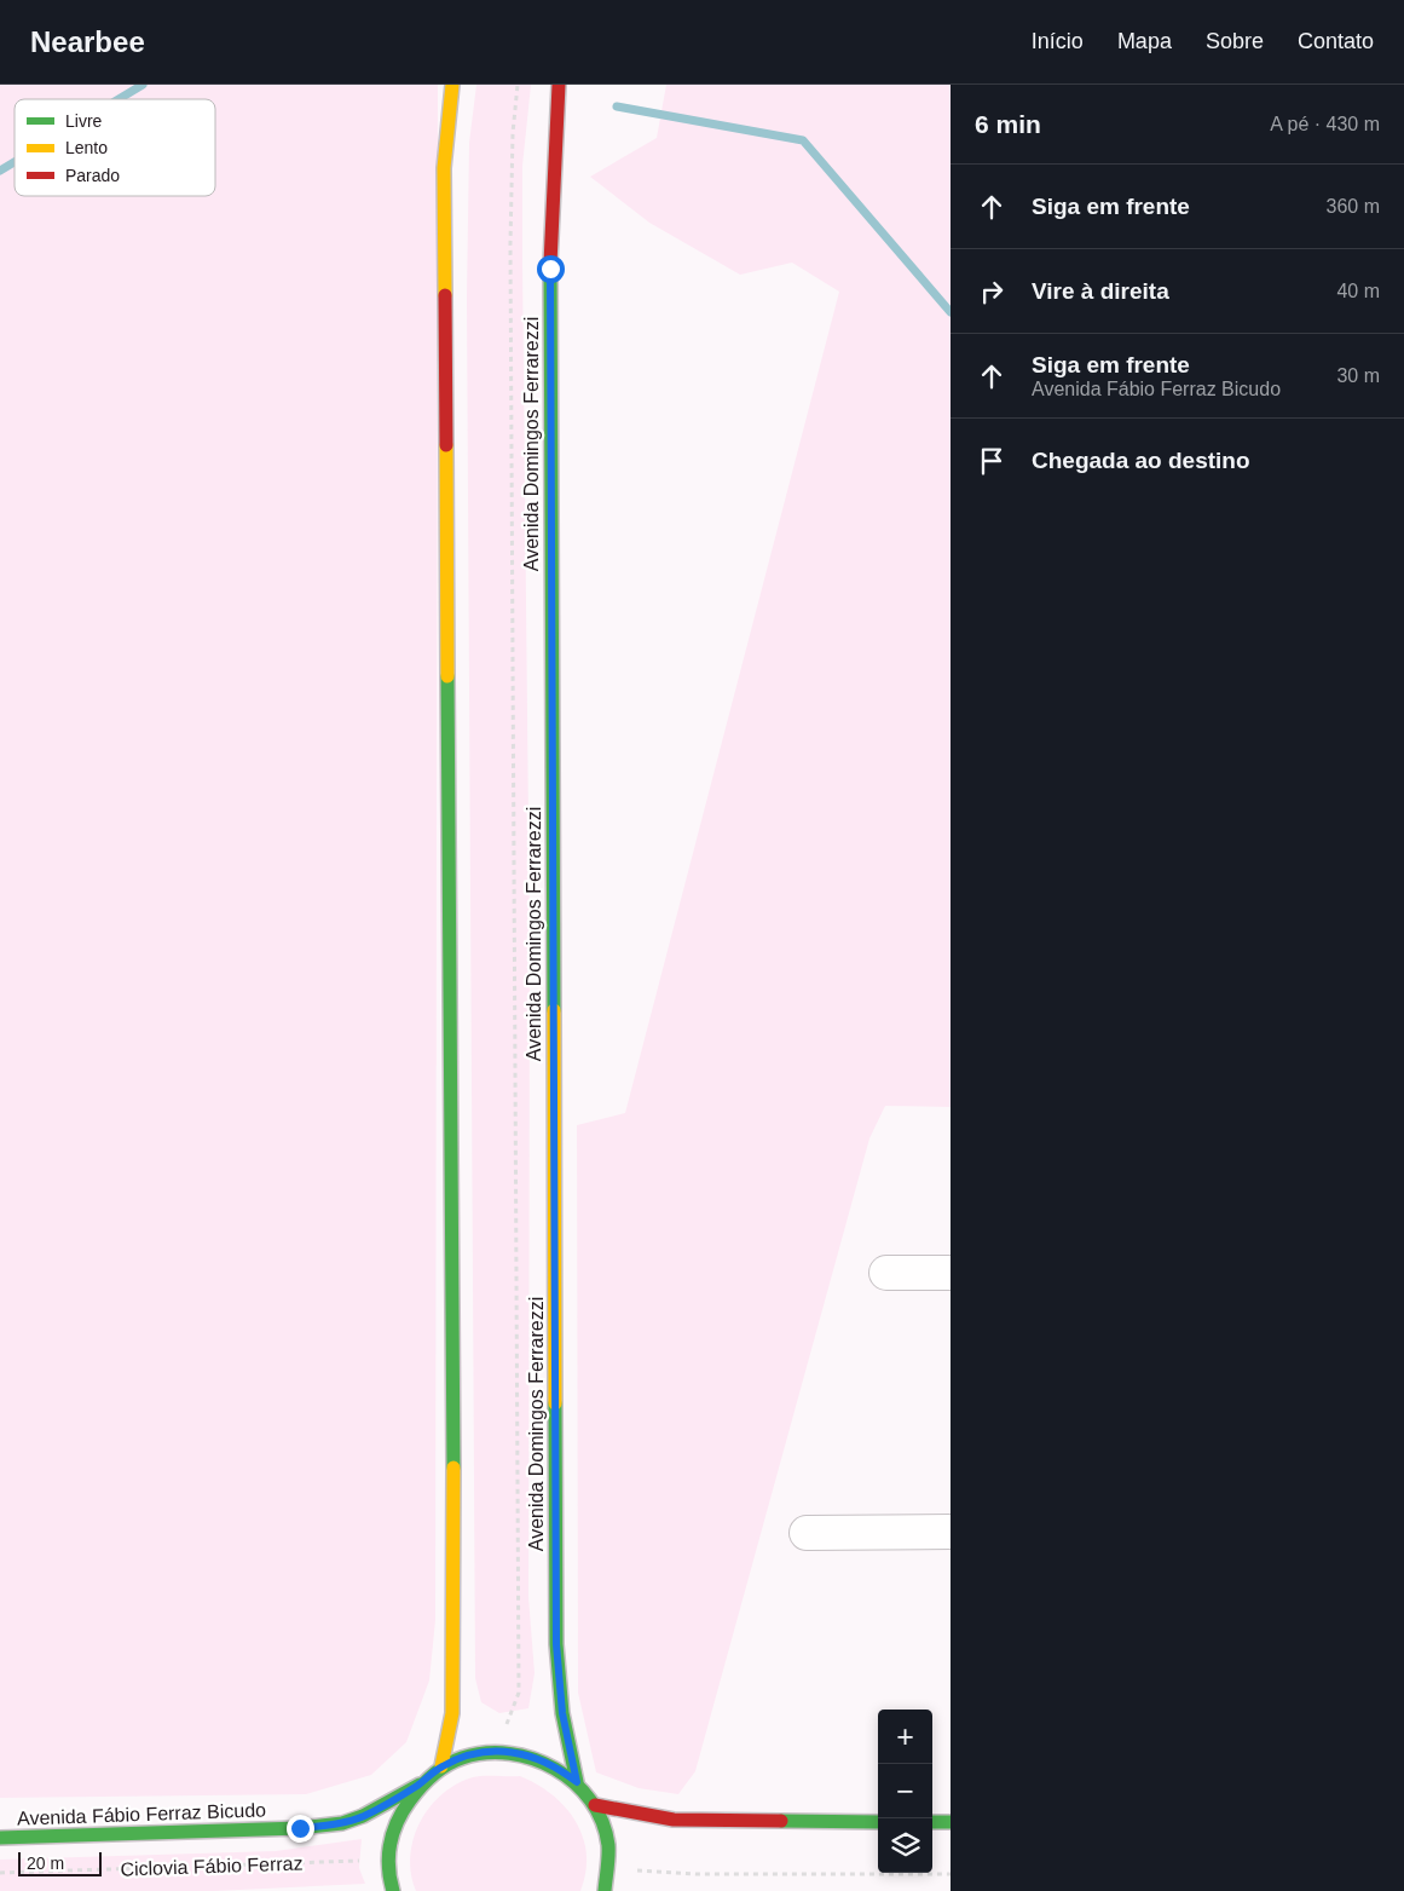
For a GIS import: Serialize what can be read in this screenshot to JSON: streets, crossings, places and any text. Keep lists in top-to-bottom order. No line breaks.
{"streets":{"main road":["Avenida Domingos Ferrarezzi","Avenida Fábio Ferraz Bicudo"],"path":["Ciclovia Fábio Ferraz"]},"legend":["Livre","Lento","Parado"],"scale_bar":"20 m","page":{"header":"Nearbee","nav":["Início","Mapa","Sobre","Contato"],"heading":["6 min","A pé · 430 m"],"list":[["Siga em frente","360 m"],["Vire à direita","40 m"],["Siga em frente","Avenida Fábio Ferraz Bicudo","30 m"],"Chegada ao destino"],"map_buttons":["+","−"],"scale":"20 m"}}
